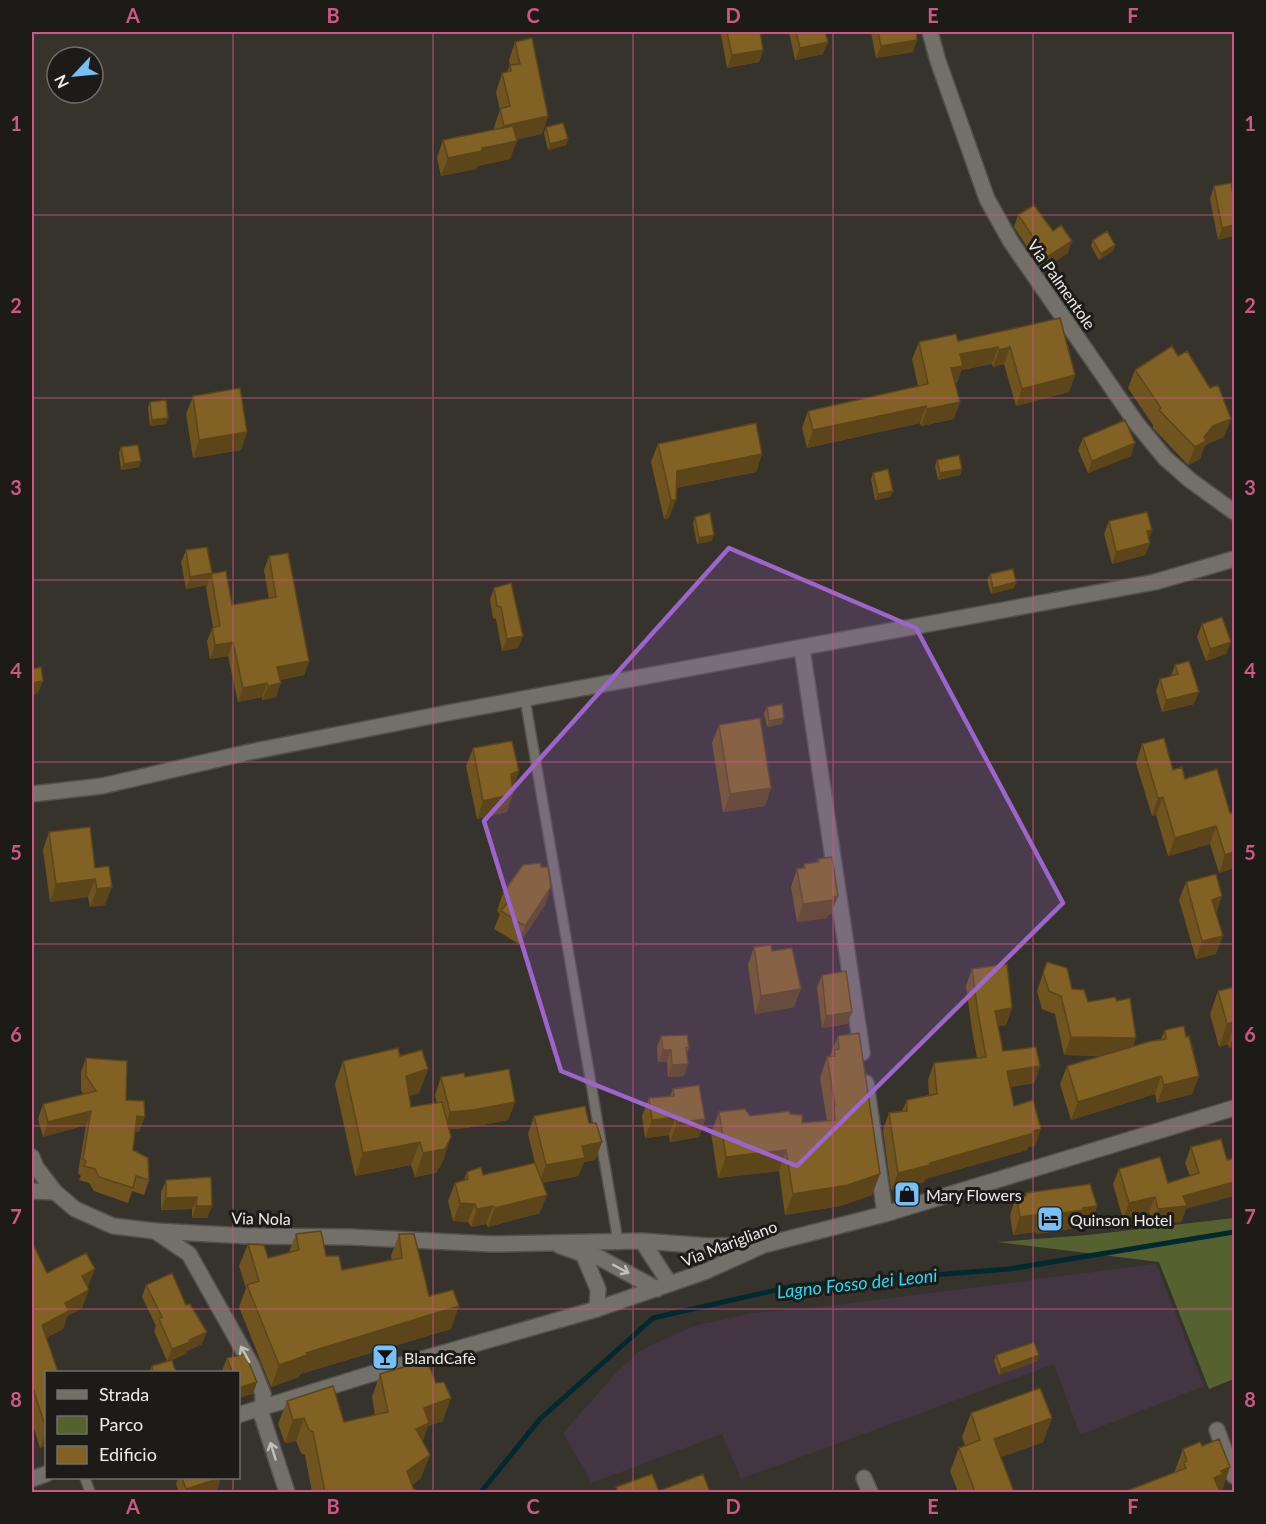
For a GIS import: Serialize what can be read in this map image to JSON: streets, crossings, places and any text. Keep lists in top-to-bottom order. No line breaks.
{"streets":{"street":["Via Palmentole","Via Nola","Via Marigliano"]},"crossings":[["Via Nola","Via Marigliano"]],"water":["Lagno Fosso dei Leoni"],"places":{"shop":["Mary Flowers"],"hotel":["Quinson Hotel"],"bar":["BlandCafè"]},"legend":["Strada","Parco","Edificio"],"north":"bottom left","grid":{"columns":["A","B","C","D","E","F"],"rows":["1","2","3","4","5","6","7","8"]}}
